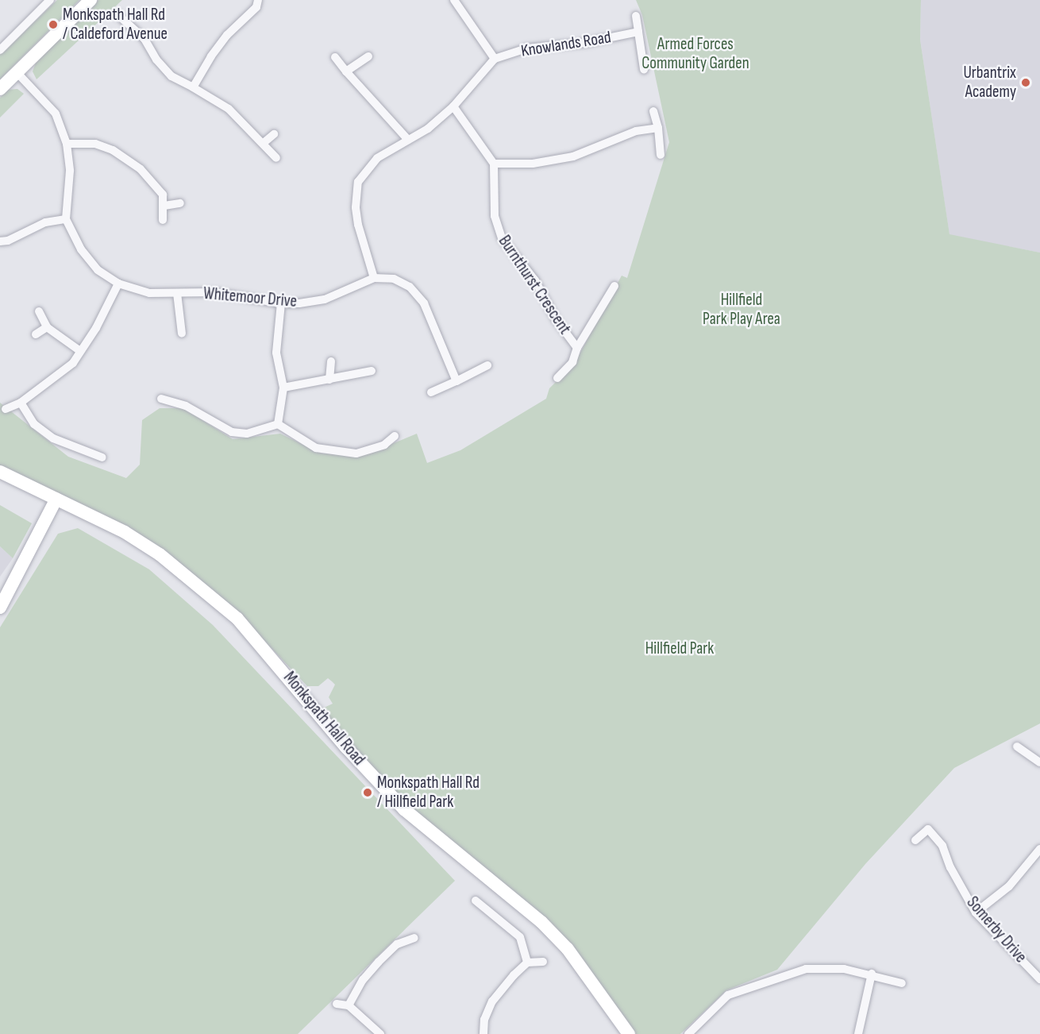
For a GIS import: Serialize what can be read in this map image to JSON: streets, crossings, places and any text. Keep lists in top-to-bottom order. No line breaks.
{"streets":{"street":["Knowlands Road","Burnthurst Crescent","Whitemoor Drive","Monkspath Hall Road","Somerby Drive"]},"parks":["Armed Forces Community Garden","Hillfield Park Play Area","Hillfield Park"],"places":["Monkspath Hall Rd / Caldeford Avenue","Urbantrix Academy","Monkspath Hall Rd / Hillfield Park"]}
